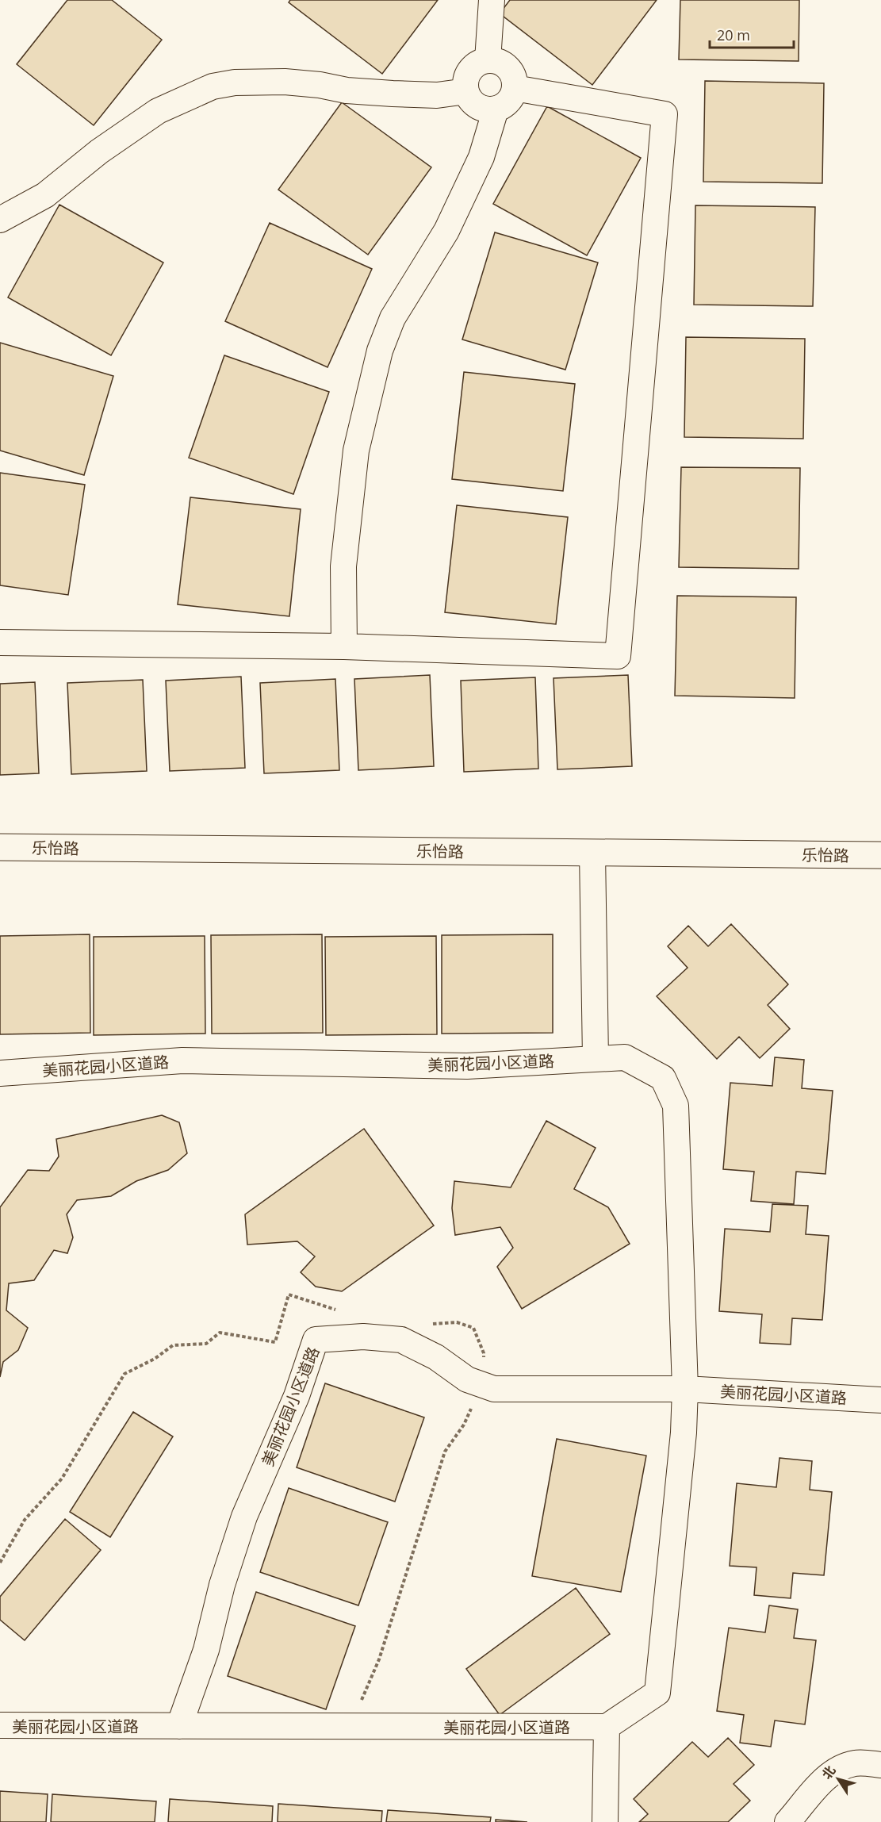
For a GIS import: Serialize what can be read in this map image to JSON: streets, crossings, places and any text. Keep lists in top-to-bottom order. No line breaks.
{"streets":{"street":["乐怡路","美丽花园小区道路"]},"scale_bar":"20 m","north":"top left"}
